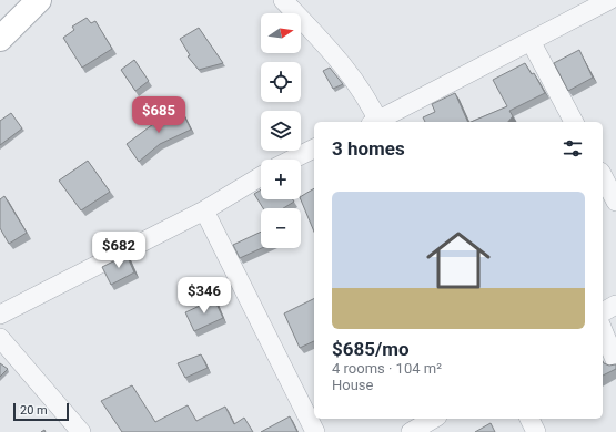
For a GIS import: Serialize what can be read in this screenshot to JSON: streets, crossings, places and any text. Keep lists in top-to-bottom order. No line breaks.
{"scale_bar":"20 m","north":"right","page":{"map_buttons":["+","−"],"price":["$685","$682","$346"],"heading":"3 homes","list":[{"name":"$685/mo","note":"4 rooms · 104 m² · House"}],"scale":"20 m"}}
